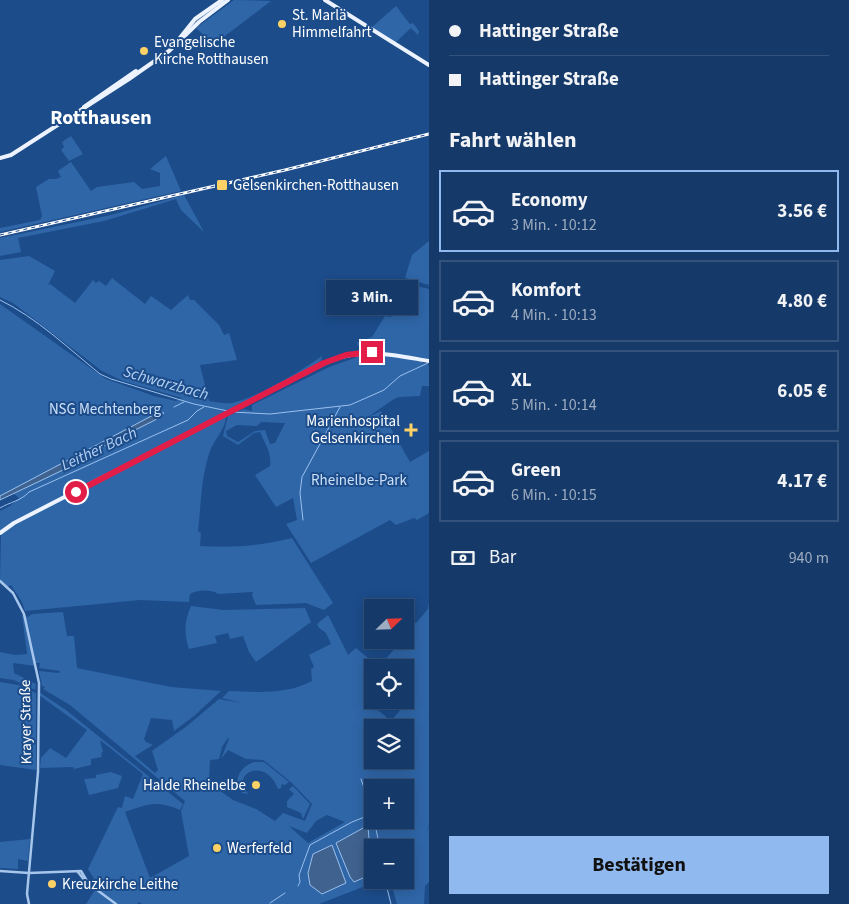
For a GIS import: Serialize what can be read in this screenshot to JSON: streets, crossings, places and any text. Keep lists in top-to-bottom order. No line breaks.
{"streets":{"street":["Krayer Straße"]},"districts":["Rotthausen"],"water":["Schwarzbach","Leither Bach"],"parks":["NSG Mechtenberg","Rheinelbe-Park"],"places":{"other":["St. Marlä Himmelfahrt","Evangelische Kirche Rotthausen","Halde Rheinelbe","Werferfeld","Kreuzkirche Leithe"],"transit":["Gelsenkirchen-Rotthausen"],"health":["Marienhospital Gelsenkirchen"]},"north":"top right","page":{"banner":["Hattinger Straße","Hattinger Straße"],"heading":"Fahrt wählen","list":[{"name":"Economy","note":"3 Min. · 10:12","value":"3.56 €"},{"name":"Komfort","note":"4 Min. · 10:13","value":"4.80 €"},{"name":"XL","note":"5 Min. · 10:14","value":"6.05 €"},{"name":"Green","note":"6 Min. · 10:15","value":"4.17 €"}],"bubble":"3 Min.","pay":["Bar","940 m"],"map_buttons":["+","−"],"buttons":"Bestätigen"}}
